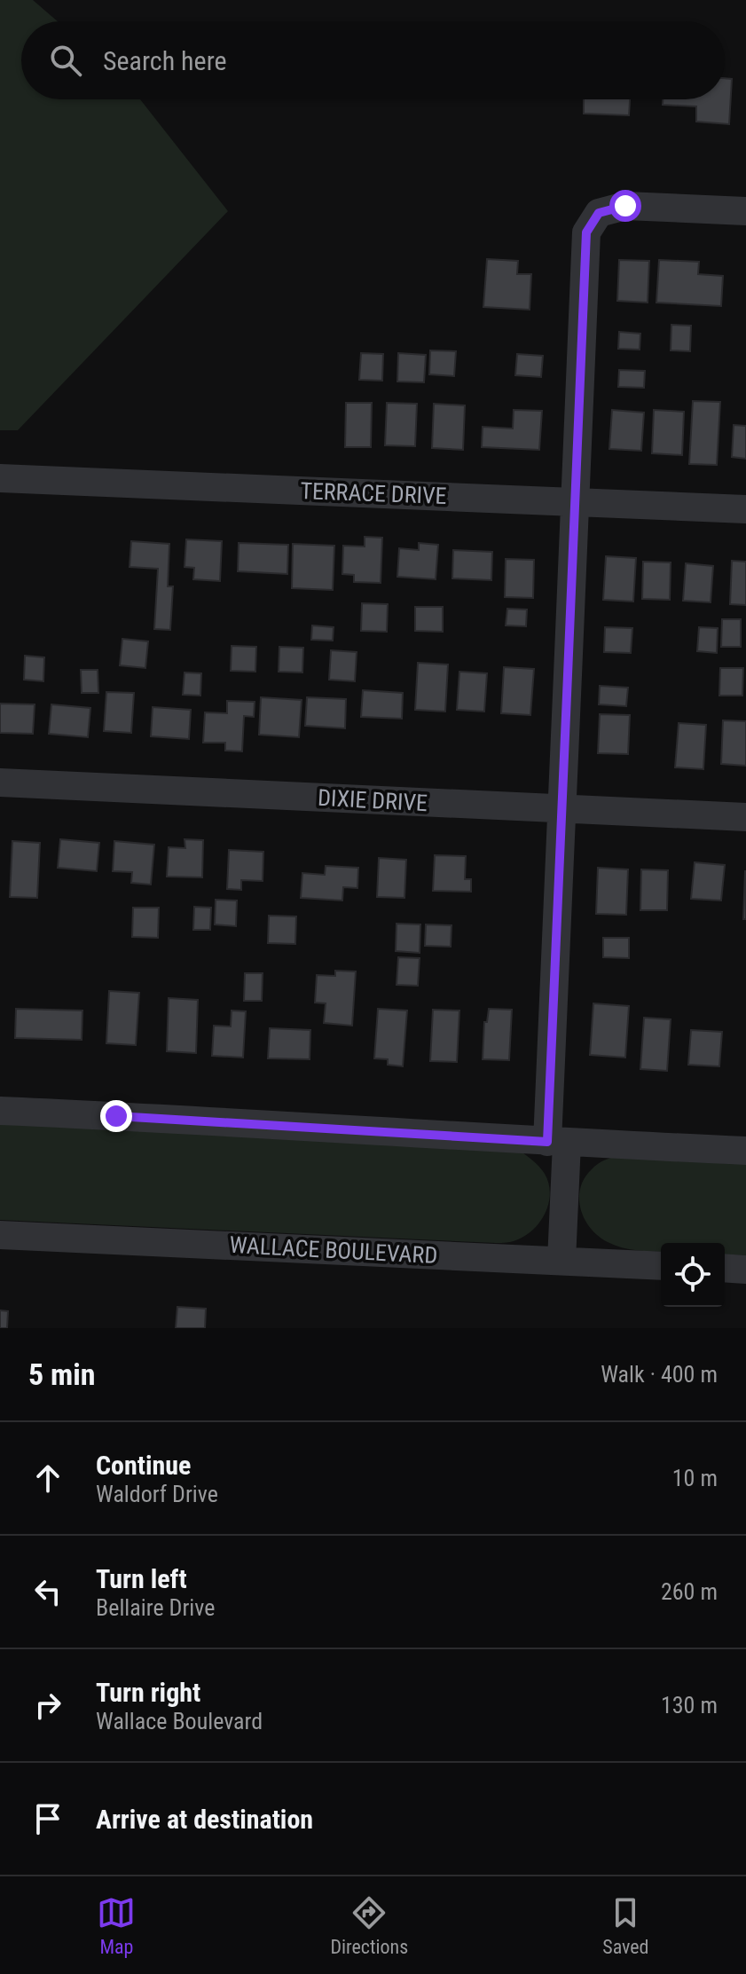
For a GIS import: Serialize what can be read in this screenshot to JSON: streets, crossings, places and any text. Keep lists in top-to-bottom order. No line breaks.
{"streets":{"street":["TERRACE DRIVE","DIXIE DRIVE","WALLACE BOULEVARD"]},"page":{"search":"Search here","heading":["5 min","Walk · 400 m"],"list":[["Continue","Waldorf Drive","10 m"],["Turn left","Bellaire Drive","260 m"],["Turn right","Wallace Boulevard","130 m"],"Arrive at destination"],"nav":["Map","Directions","Saved"]}}
